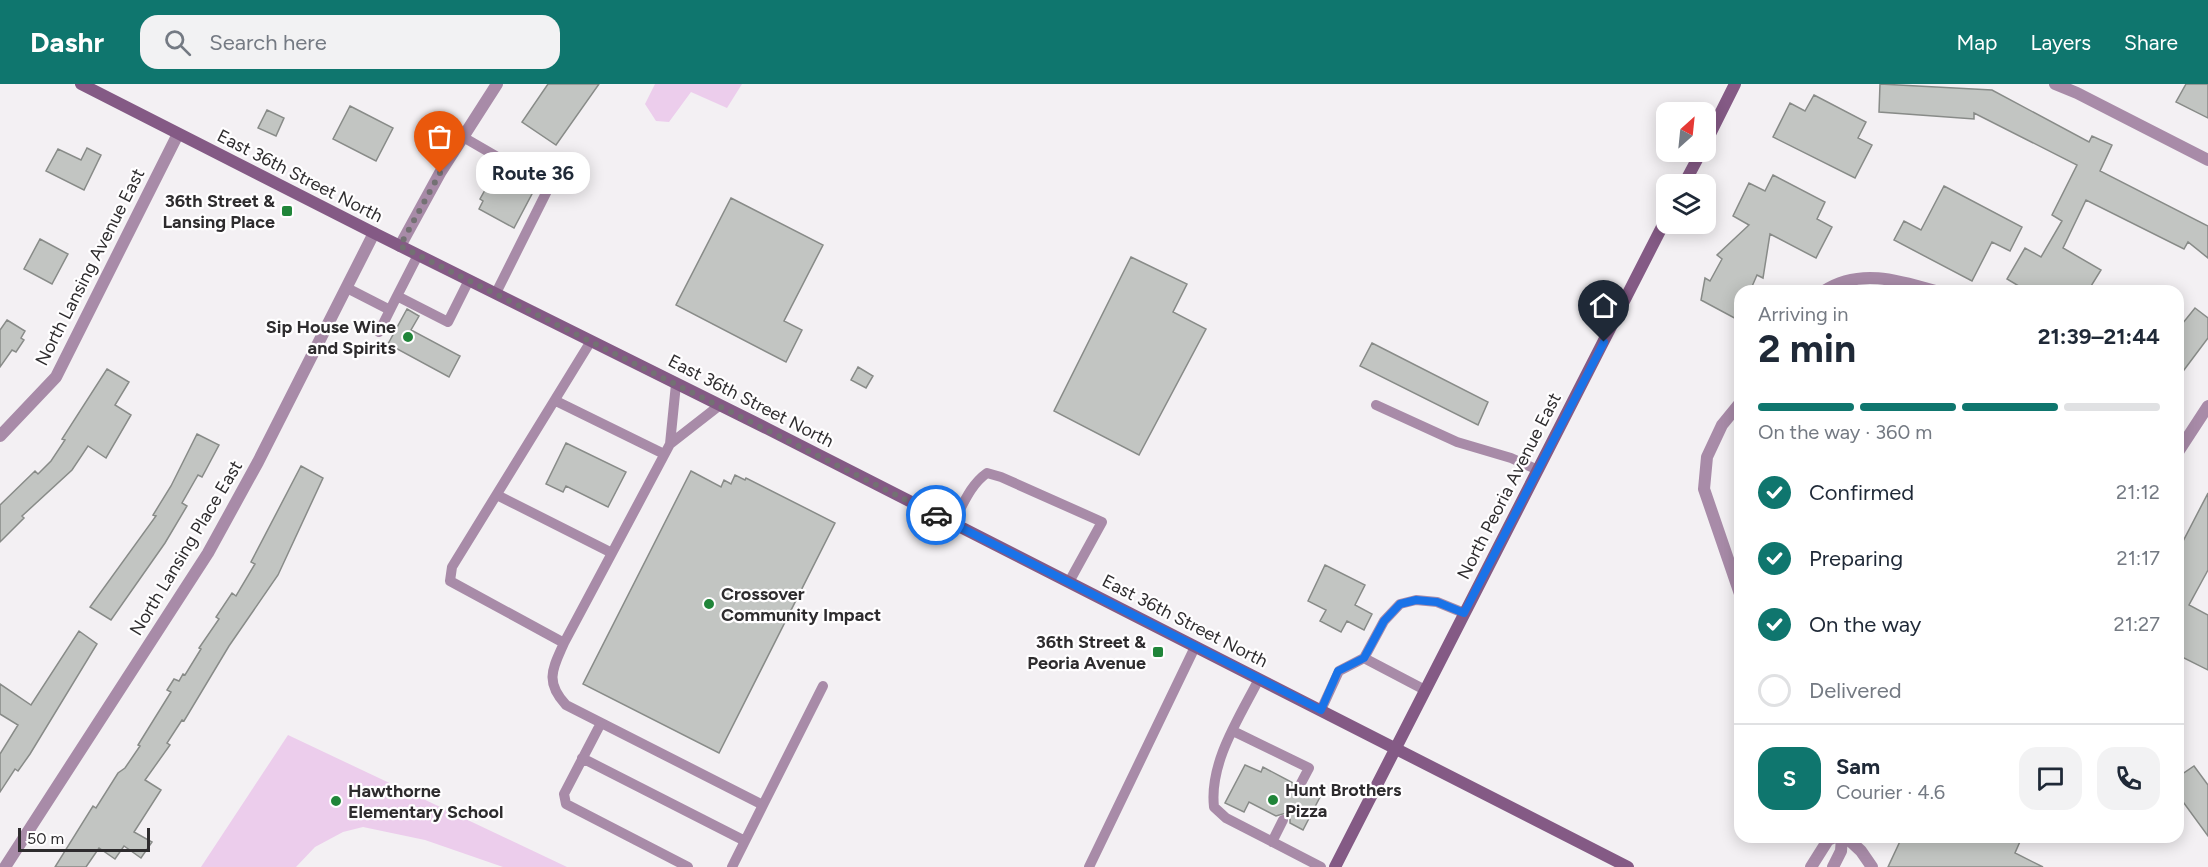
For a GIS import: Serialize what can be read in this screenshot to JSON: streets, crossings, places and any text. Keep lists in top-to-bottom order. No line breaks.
{"streets":{"main road":["East 36th Street North","North Peoria Avenue East"],"street":["North Lansing Avenue East","North Lansing Place East"]},"crossings":[["East 36th Street North","North Lansing Avenue East"],["East 36th Street North","North Peoria Avenue East"],["East 36th Street North","North Lansing Place East"]],"places":{"other":["Route 36","Sip House Wine and Spirits","Crossover Community Impact","Hunt Brothers Pizza","Hawthorne Elementary School"],"transit":["36th Street & Lansing Place","36th Street & Peoria Avenue"]},"scale_bar":"50 m","north":"top right","page":{"header":"Dashr","search":"Search here","nav":["Map","Layers","Share"],"bubble":"Route 36","heading":["2 min","Arriving in","21:39–21:44"],"panel":["Sam","Courier · 4.6"],"bar":"On the way · 360 m","list":[["Confirmed","21:12"],["Preparing","21:17"],["On the way","21:27"],"Delivered"],"round":"S","scale":"50 m"}}
